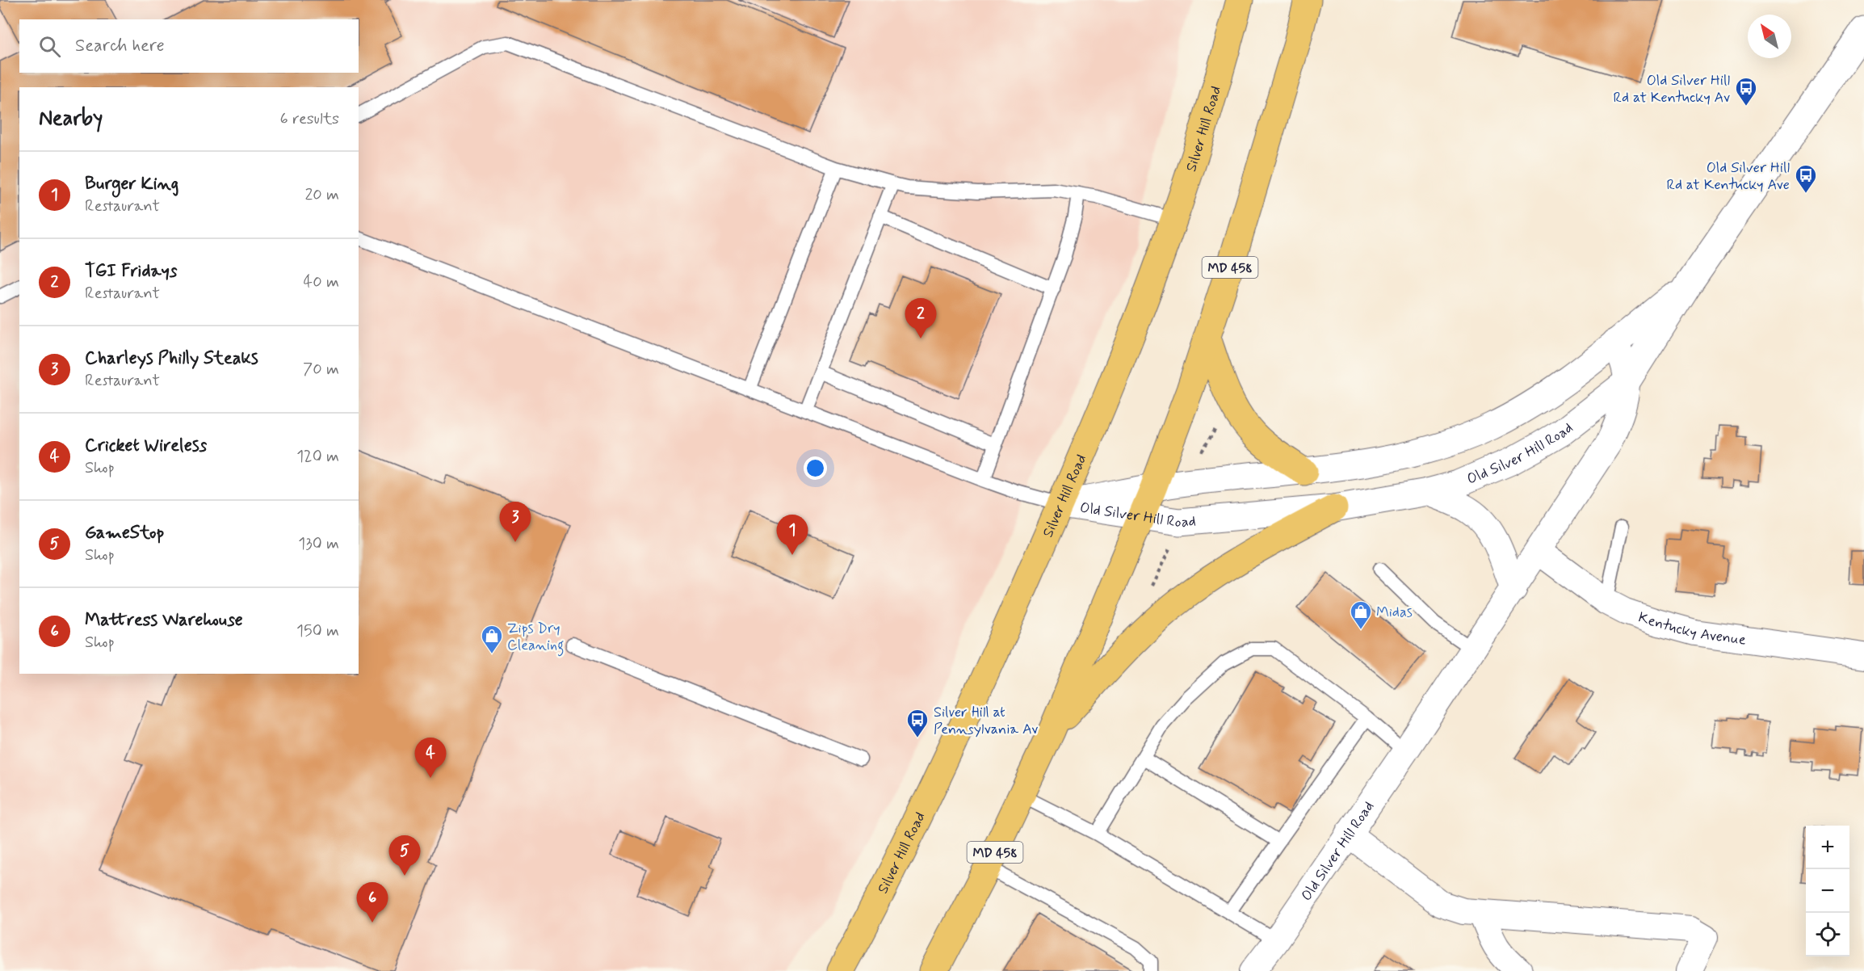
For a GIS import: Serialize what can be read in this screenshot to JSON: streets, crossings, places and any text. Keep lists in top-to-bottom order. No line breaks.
{"streets":{"main road":["Silver Hill Road","MD 458"],"street":["Old Silver Hill Road","Kentucky Avenue"]},"crossings":[["Silver Hill Road","Old Silver Hill Road"],["MD 458","Old Silver Hill Road"],["Old Silver Hill Road","Kentucky Avenue"]],"places":{"bus stop":["Old Silver Hill Rd at Kentucky Av","Old Silver Hill Rd at Kentucky Ave","Silver Hill at Pennsylvania Av"],"shop":["Midas","Zips Dry Cleaning"]},"north":"top left","page":{"search":"Search here","heading":["Nearby","6 results"],"list":[{"mark":"1","name":"Burger King","note":"Restaurant","value":"20 m"},{"mark":"2","name":"TGI Fridays","note":"Restaurant","value":"40 m"},{"mark":"3","name":"Charleys Philly Steaks","note":"Restaurant","value":"70 m"},{"mark":"4","name":"Cricket Wireless","note":"Shop","value":"120 m"},{"mark":"5","name":"GameStop","note":"Shop","value":"130 m"},{"mark":"6","name":"Mattress Warehouse","note":"Shop","value":"150 m"}],"pins":["2","3","1","4","5","6"],"map_buttons":["+","−"]}}
